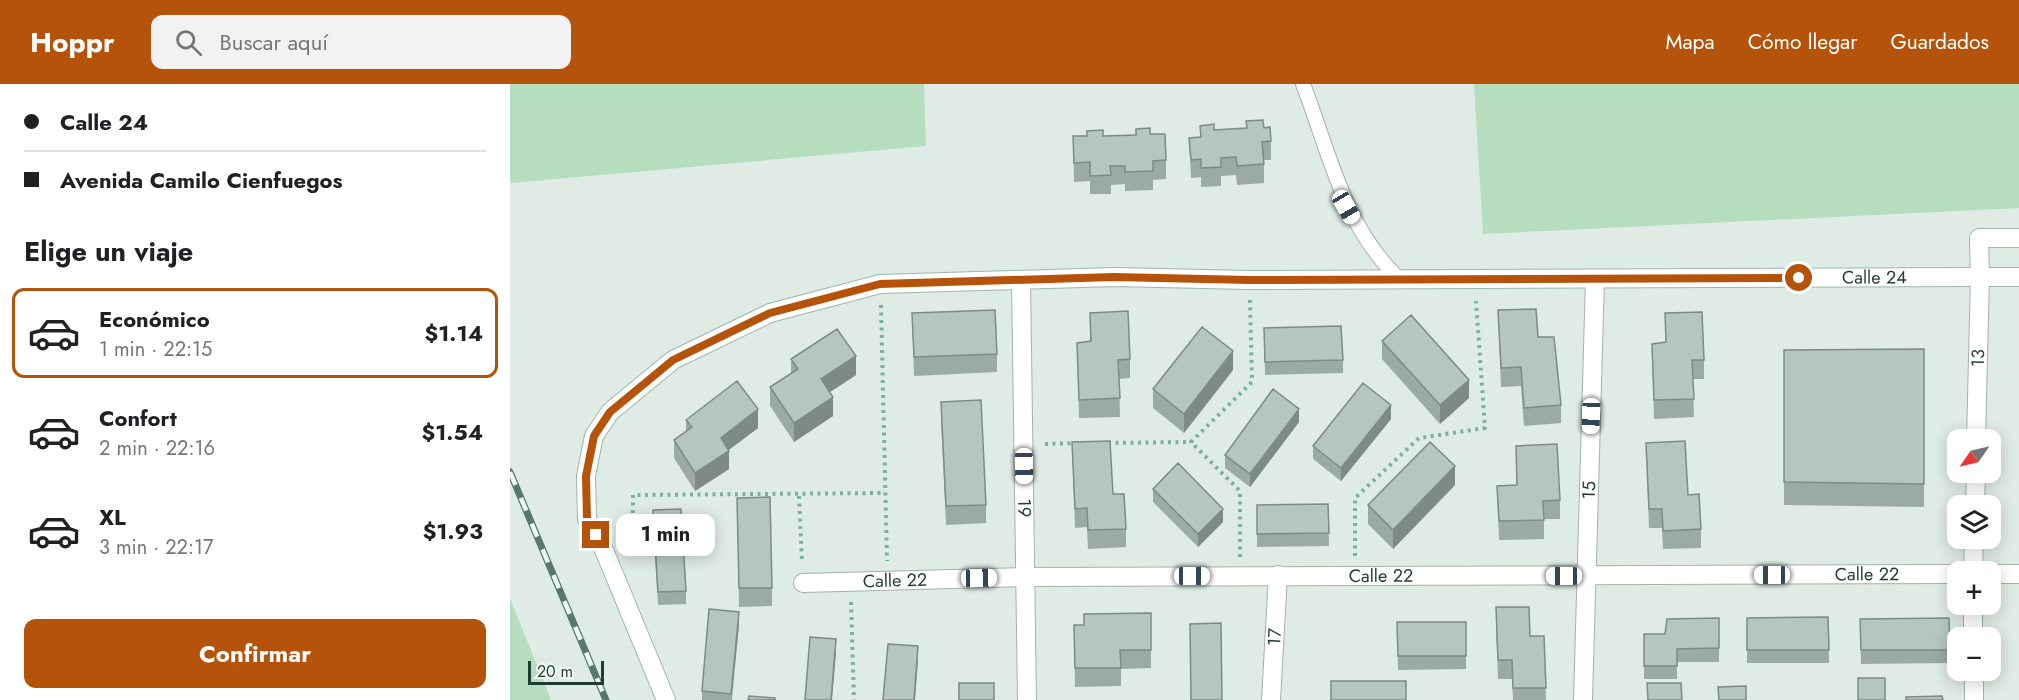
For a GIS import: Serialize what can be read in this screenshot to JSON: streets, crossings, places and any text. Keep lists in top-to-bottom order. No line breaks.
{"streets":{"street":["Calle 24","13","15","19","Calle 22","17"]},"crossings":[["Calle 24","13"],["Calle 24","15"],["Calle 24","19"],["15","Calle 22"],["19","Calle 22"],["Calle 22","17"]],"scale_bar":"20 m","north":"bottom left","page":{"header":"Hoppr","search":"Buscar aquí","nav":["Mapa","Cómo llegar","Guardados"],"banner":["Calle 24","Avenida Camilo Cienfuegos"],"heading":"Elige un viaje","list":[{"name":"Económico","note":"1 min · 22:15","value":"$1.14"},{"name":"Confort","note":"2 min · 22:16","value":"$1.54"},{"name":"XL","note":"3 min · 22:17","value":"$1.93"}],"map_buttons":["+","−"],"bubble":"1 min","buttons":"Confirmar","scale":"20 m"}}
